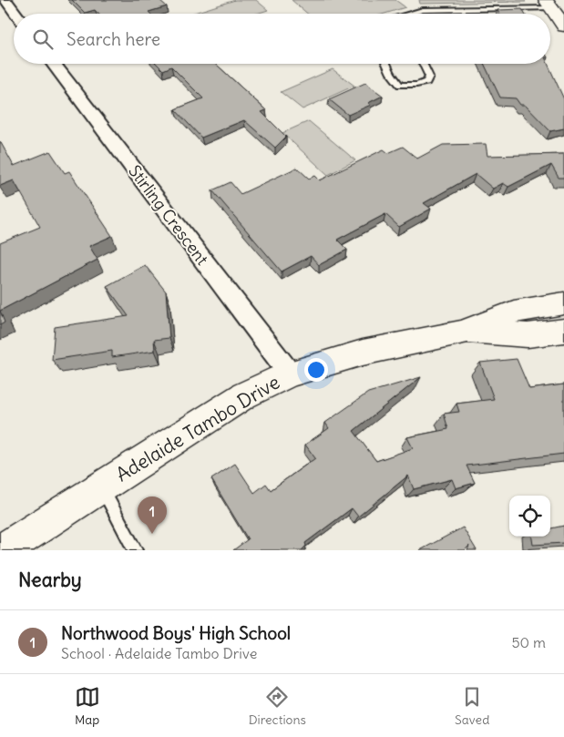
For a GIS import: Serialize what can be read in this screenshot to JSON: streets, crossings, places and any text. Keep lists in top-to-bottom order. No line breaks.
{"streets":{"street":["Stirling Crescent","Adelaide Tambo Drive"]},"crossings":[["Stirling Crescent","Adelaide Tambo Drive"]],"page":{"search":"Search here","pins":"1","heading":"Nearby","list":[{"mark":"1","name":"Northwood Boys' High School","note":"School · Adelaide Tambo Drive","value":"50 m"}],"nav":["Map","Directions","Saved"]}}
